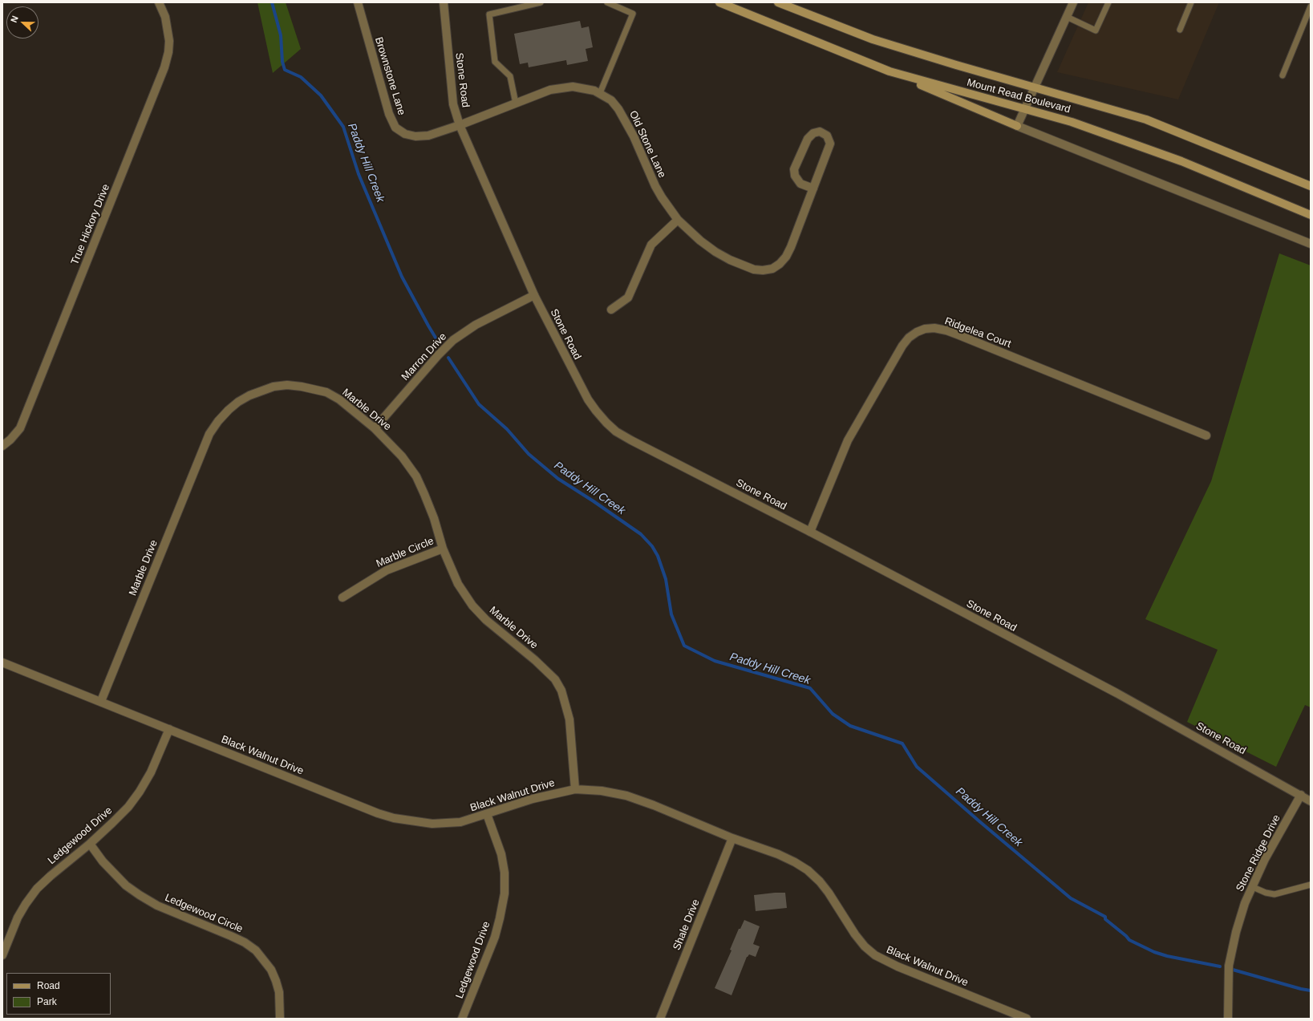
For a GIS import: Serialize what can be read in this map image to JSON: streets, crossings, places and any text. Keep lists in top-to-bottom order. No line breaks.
{"streets":{"main road":["Mount Read Boulevard"],"street":["Brownstone Lane","Stone Road","Old Stone Lane","True Hickory Drive","Ridgelea Court","Marron Drive","Marble Drive","Marble Circle","Black Walnut Drive","Ledgewood Drive","Stone Ridge Drive","Ledgewood Circle","Shale Drive"]},"crossings":[["Brownstone Lane","Stone Road"],["Brownstone Lane","Old Stone Lane"],["Stone Road","Old Stone Lane"],["Stone Road","Ridgelea Court"],["Stone Road","Marron Drive"],["Stone Road","Stone Ridge Drive"],["Marron Drive","Marble Drive"],["Marble Drive","Marble Circle"],["Marble Drive","Black Walnut Drive"],["Black Walnut Drive","Ledgewood Drive"],["Black Walnut Drive","Shale Drive"],["Ledgewood Drive","Ledgewood Circle"]],"water":["Paddy Hill Creek"],"legend":["Road","Park"],"north":"left"}
